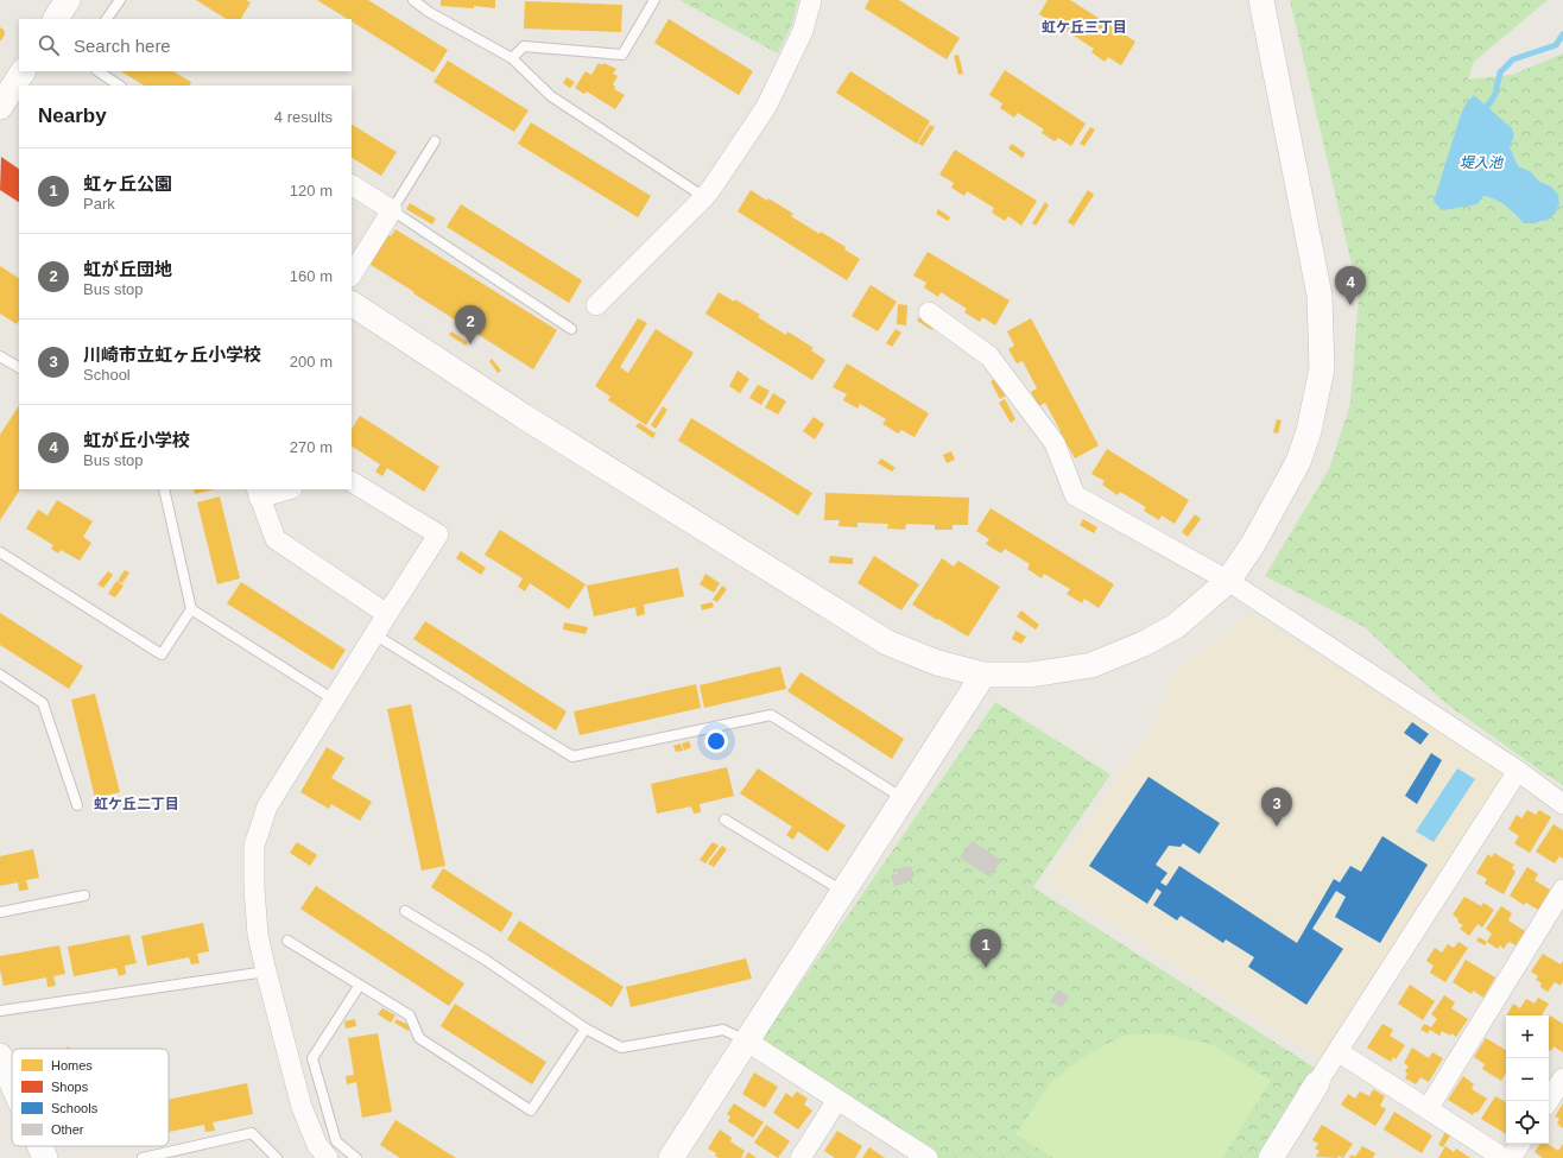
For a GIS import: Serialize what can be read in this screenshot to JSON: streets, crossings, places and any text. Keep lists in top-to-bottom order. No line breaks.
{"districts":["虹ケ丘三丁目","虹ケ丘二丁目"],"water":["堤入池"],"legend":["Homes","Shops","Schools","Other"],"page":{"search":"Search here","heading":["Nearby","4 results"],"list":[{"mark":"1","name":"虹ヶ丘公園","note":"Park","value":"120 m"},{"mark":"2","name":"虹が丘団地","note":"Bus stop","value":"160 m"},{"mark":"3","name":"川崎市立虹ヶ丘小学校","note":"School","value":"200 m"},{"mark":"4","name":"虹が丘小学校","note":"Bus stop","value":"270 m"}],"pins":["4","2","3","1"],"map_buttons":["+","−"]}}
